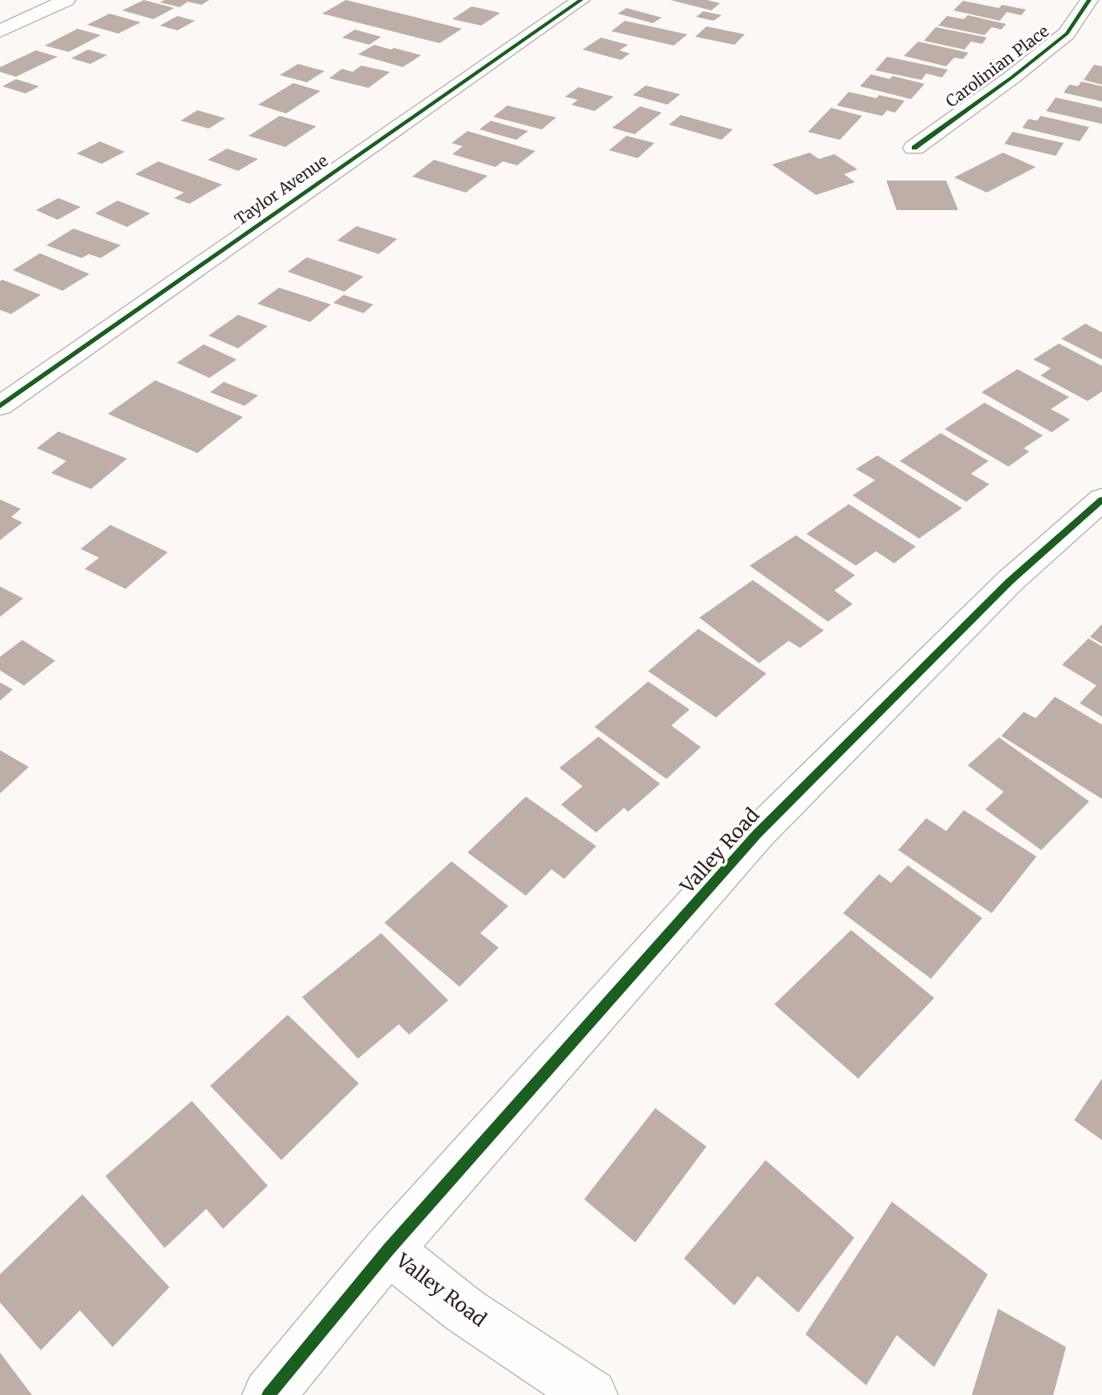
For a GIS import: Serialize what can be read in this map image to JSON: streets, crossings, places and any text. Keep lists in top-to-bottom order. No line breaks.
{"streets":{"street":["Carolinian Place","Taylor Avenue","Valley Road"]}}
